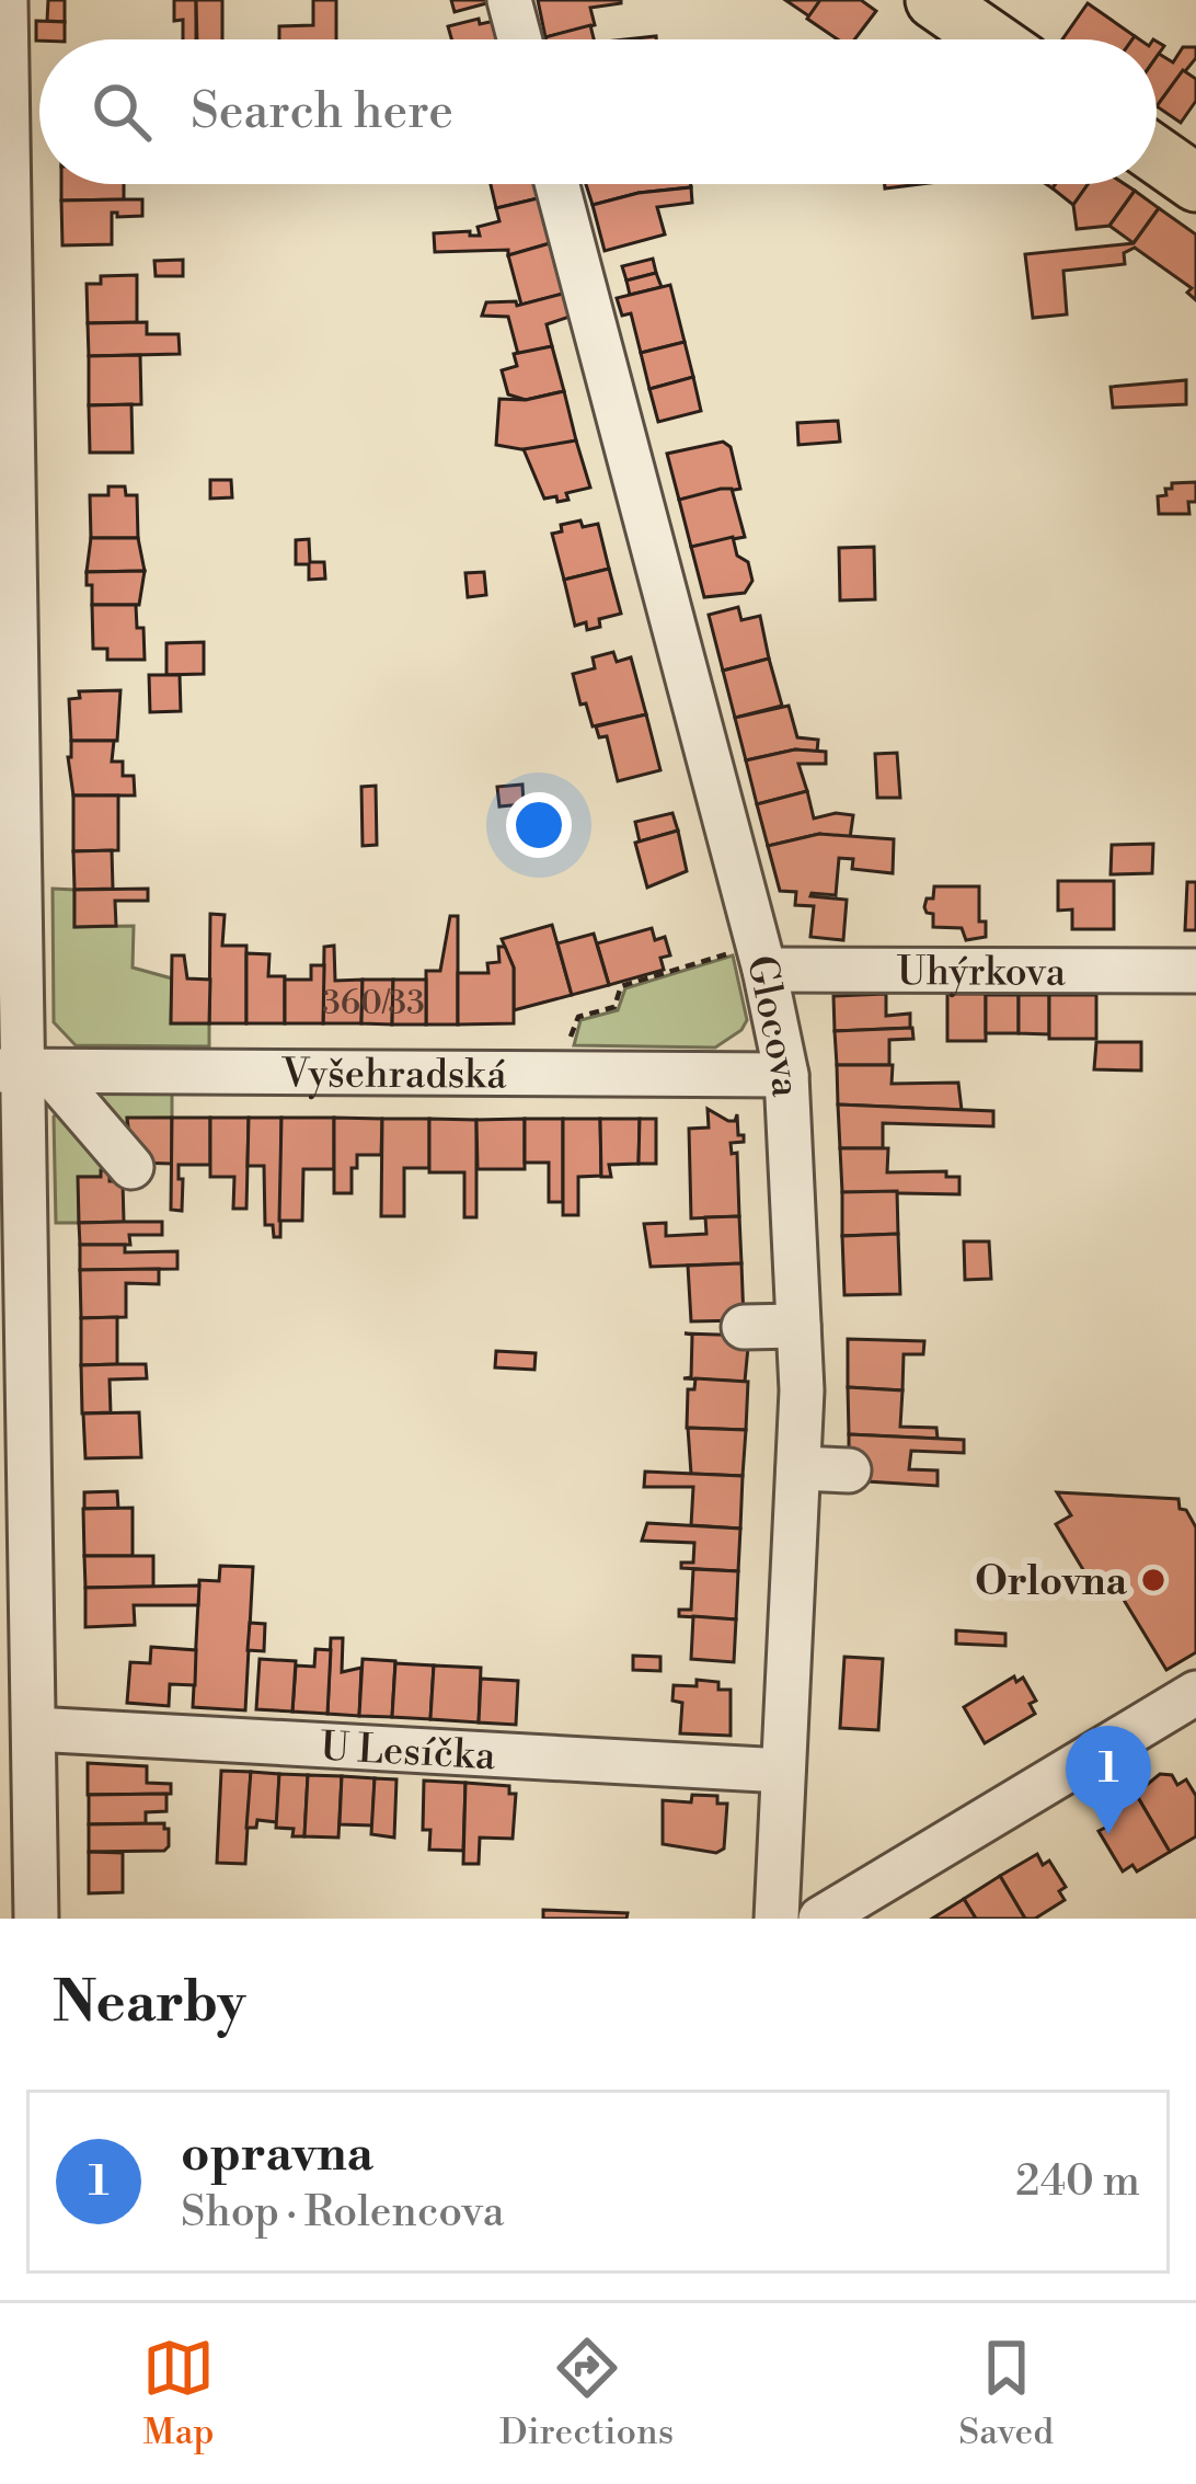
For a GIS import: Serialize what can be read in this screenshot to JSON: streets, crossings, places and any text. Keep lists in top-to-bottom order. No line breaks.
{"streets":{"street":["Uhýrkova","Glocova","Vyšehradská","U Lesíčka"]},"crossings":[["Uhýrkova","Glocova"],["Glocova","Vyšehradská"],["Glocova","U Lesíčka"]],"places":["Orlovna"],"house_numbers":["360/33"],"page":{"search":"Search here","pins":"1","heading":"Nearby","list":[{"mark":"1","name":"opravna","note":"Shop · Rolencova","value":"240 m"}],"nav":["Map","Directions","Saved"]}}
